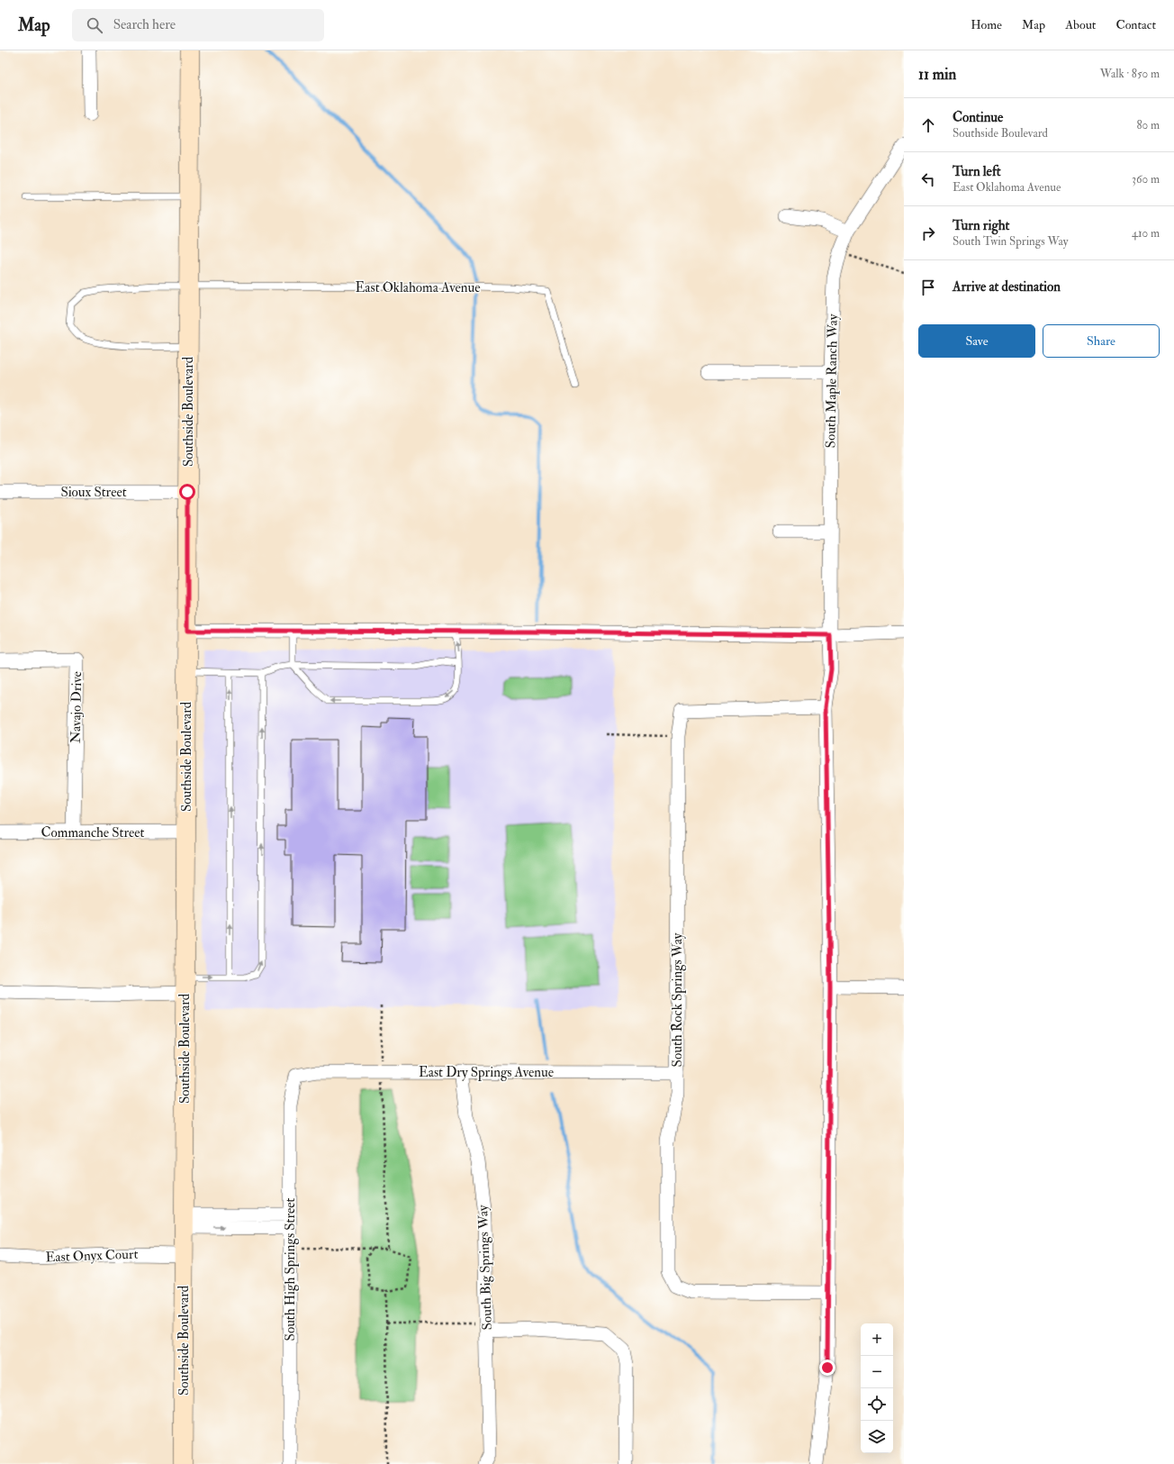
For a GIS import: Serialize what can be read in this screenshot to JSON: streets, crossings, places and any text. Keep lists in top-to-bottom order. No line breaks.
{"streets":{"main road":["Southside Boulevard"],"street":["South Maple Ranch Way","Sioux Street","Navajo Drive","Commanche Street","South Rock Springs Way","East Dry Springs Avenue","East Onyx Court","South Big Springs Way","South High Springs Street"],"lane":["East Oklahoma Avenue"]},"crossings":[["East Oklahoma Avenue","Southside Boulevard"],["South Maple Ranch Way","South Rock Springs Way"],["Southside Boulevard","Sioux Street"],["Southside Boulevard","Commanche Street"],["Southside Boulevard","East Onyx Court"],["Navajo Drive","Commanche Street"],["South Rock Springs Way","East Dry Springs Avenue"],["East Dry Springs Avenue","South Big Springs Way"],["East Dry Springs Avenue","South High Springs Street"]],"page":{"header":"Map","search":"Search here","nav":["Home","Map","About","Contact"],"heading":["11 min","Walk · 850 m"],"list":[["Continue","Southside Boulevard","80 m"],["Turn left","East Oklahoma Avenue","360 m"],["Turn right","South Twin Springs Way","410 m"],"Arrive at destination"],"buttons":["Save","Share"],"map_buttons":["+","−"]}}
